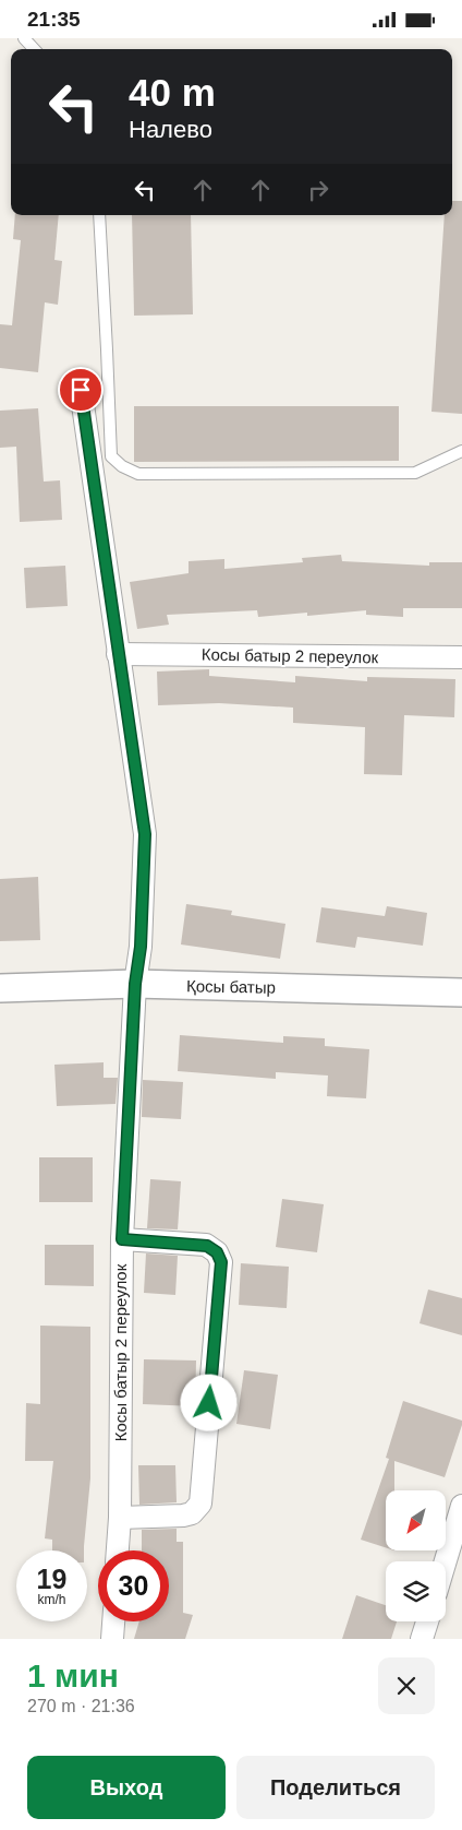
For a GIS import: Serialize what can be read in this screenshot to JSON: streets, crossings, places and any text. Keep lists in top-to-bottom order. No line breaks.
{"streets":{"street":["Косы батыр 2 переулок","Қосы батыр"]},"crossings":[["Косы батыр 2 переулок","Қосы батыр"]],"north":"bottom left","page":{"status":"21:35","turn":["40 m","Налево"],"speed":"19 km/h","limit":"30","heading":["1 мин","270 m · 21:36"],"buttons":["Выход","Поделиться"]}}
